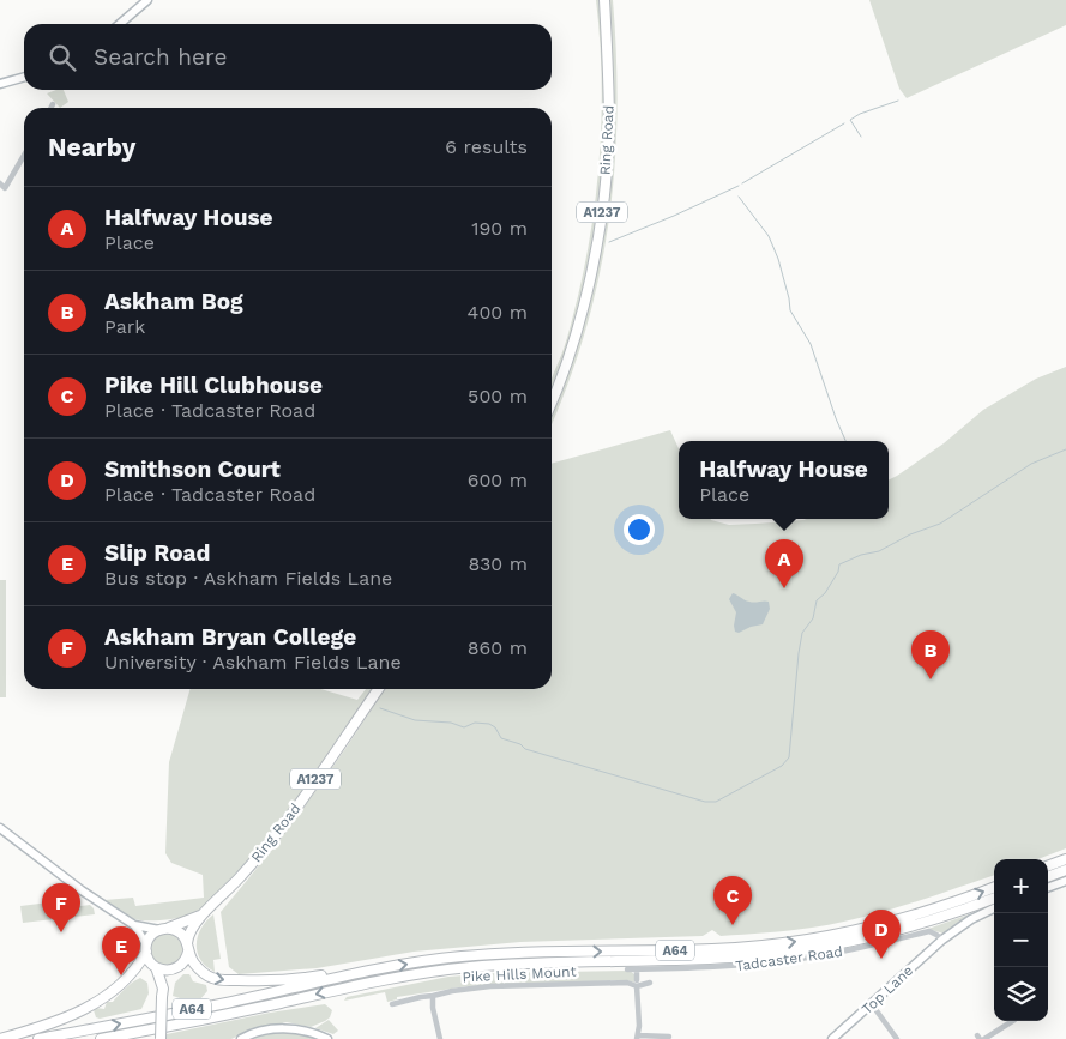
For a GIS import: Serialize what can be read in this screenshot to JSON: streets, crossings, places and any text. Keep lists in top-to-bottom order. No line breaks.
{"streets":{"highway":["Ring Road","A1237","A64"],"street":["Tadcaster Road","Pike Hills Mount","Top Lane"]},"crossings":[["Tadcaster Road","Top Lane"]],"page":{"search":"Search here","heading":["Nearby","6 results"],"list":[{"mark":"A","name":"Halfway House","note":"Place","value":"190 m"},{"mark":"B","name":"Askham Bog","note":"Park","value":"400 m"},{"mark":"C","name":"Pike Hill Clubhouse","note":"Place · Tadcaster Road","value":"500 m"},{"mark":"D","name":"Smithson Court","note":"Place · Tadcaster Road","value":"600 m"},{"mark":"E","name":"Slip Road","note":"Bus stop · Askham Fields Lane","value":"830 m"},{"mark":"F","name":"Askham Bryan College","note":"University · Askham Fields Lane","value":"860 m"}],"popup":["Halfway House","Place"],"pins":["A","B","C","F","D","E"],"map_buttons":["+","−"]}}
